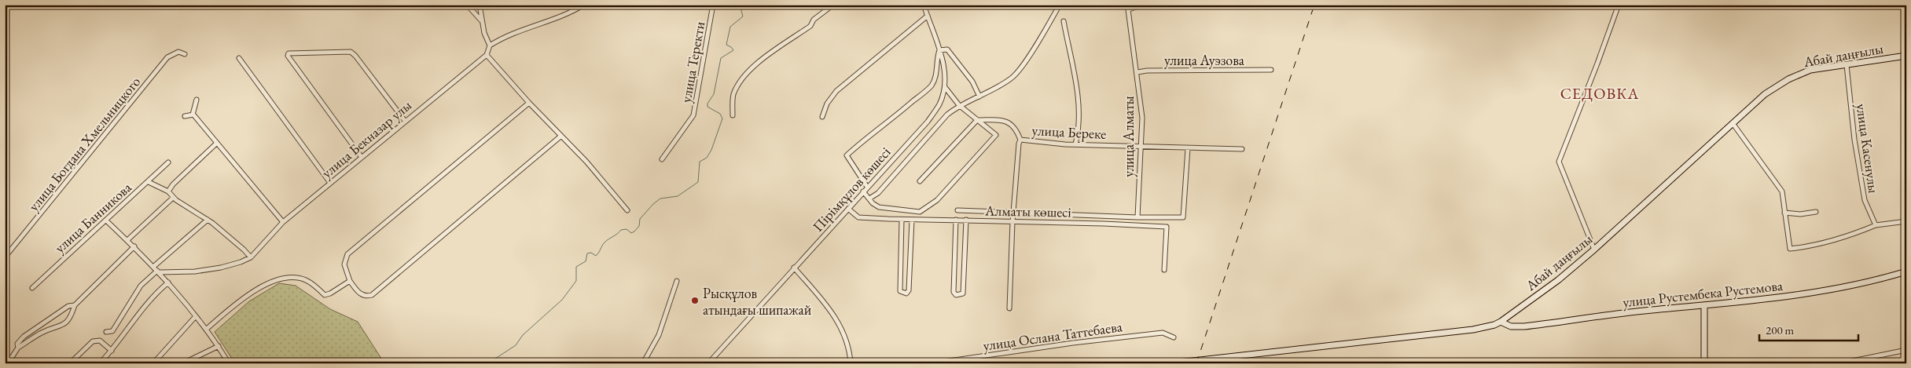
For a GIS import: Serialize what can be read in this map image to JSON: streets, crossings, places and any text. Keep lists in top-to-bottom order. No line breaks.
{"streets":{"street":["Абай даңғылы","улица Ауэзова","улица Теректи","улица Береке","улица Алматы","улица Бекназар улы","улица Богдана Хмельницкого","улица Касенулы","Пірімқұлов көшесі","Алматы көшесі","улица Банникова","улица Рустембека Рустемова","улица Ослана Таттебаева"]},"crossings":[["Абай даңғылы","улица Касенулы"],["Абай даңғылы","улица Рустембека Рустемова"],["улица Ауэзова","улица Алматы"],["улица Береке","улица Алматы"],["Пірімқұлов көшесі","Алматы көшесі"]],"districts":["СЕДОВКА"],"places":["Рысқұлов атындағы шипажай"],"scale_bar":"200 m"}
